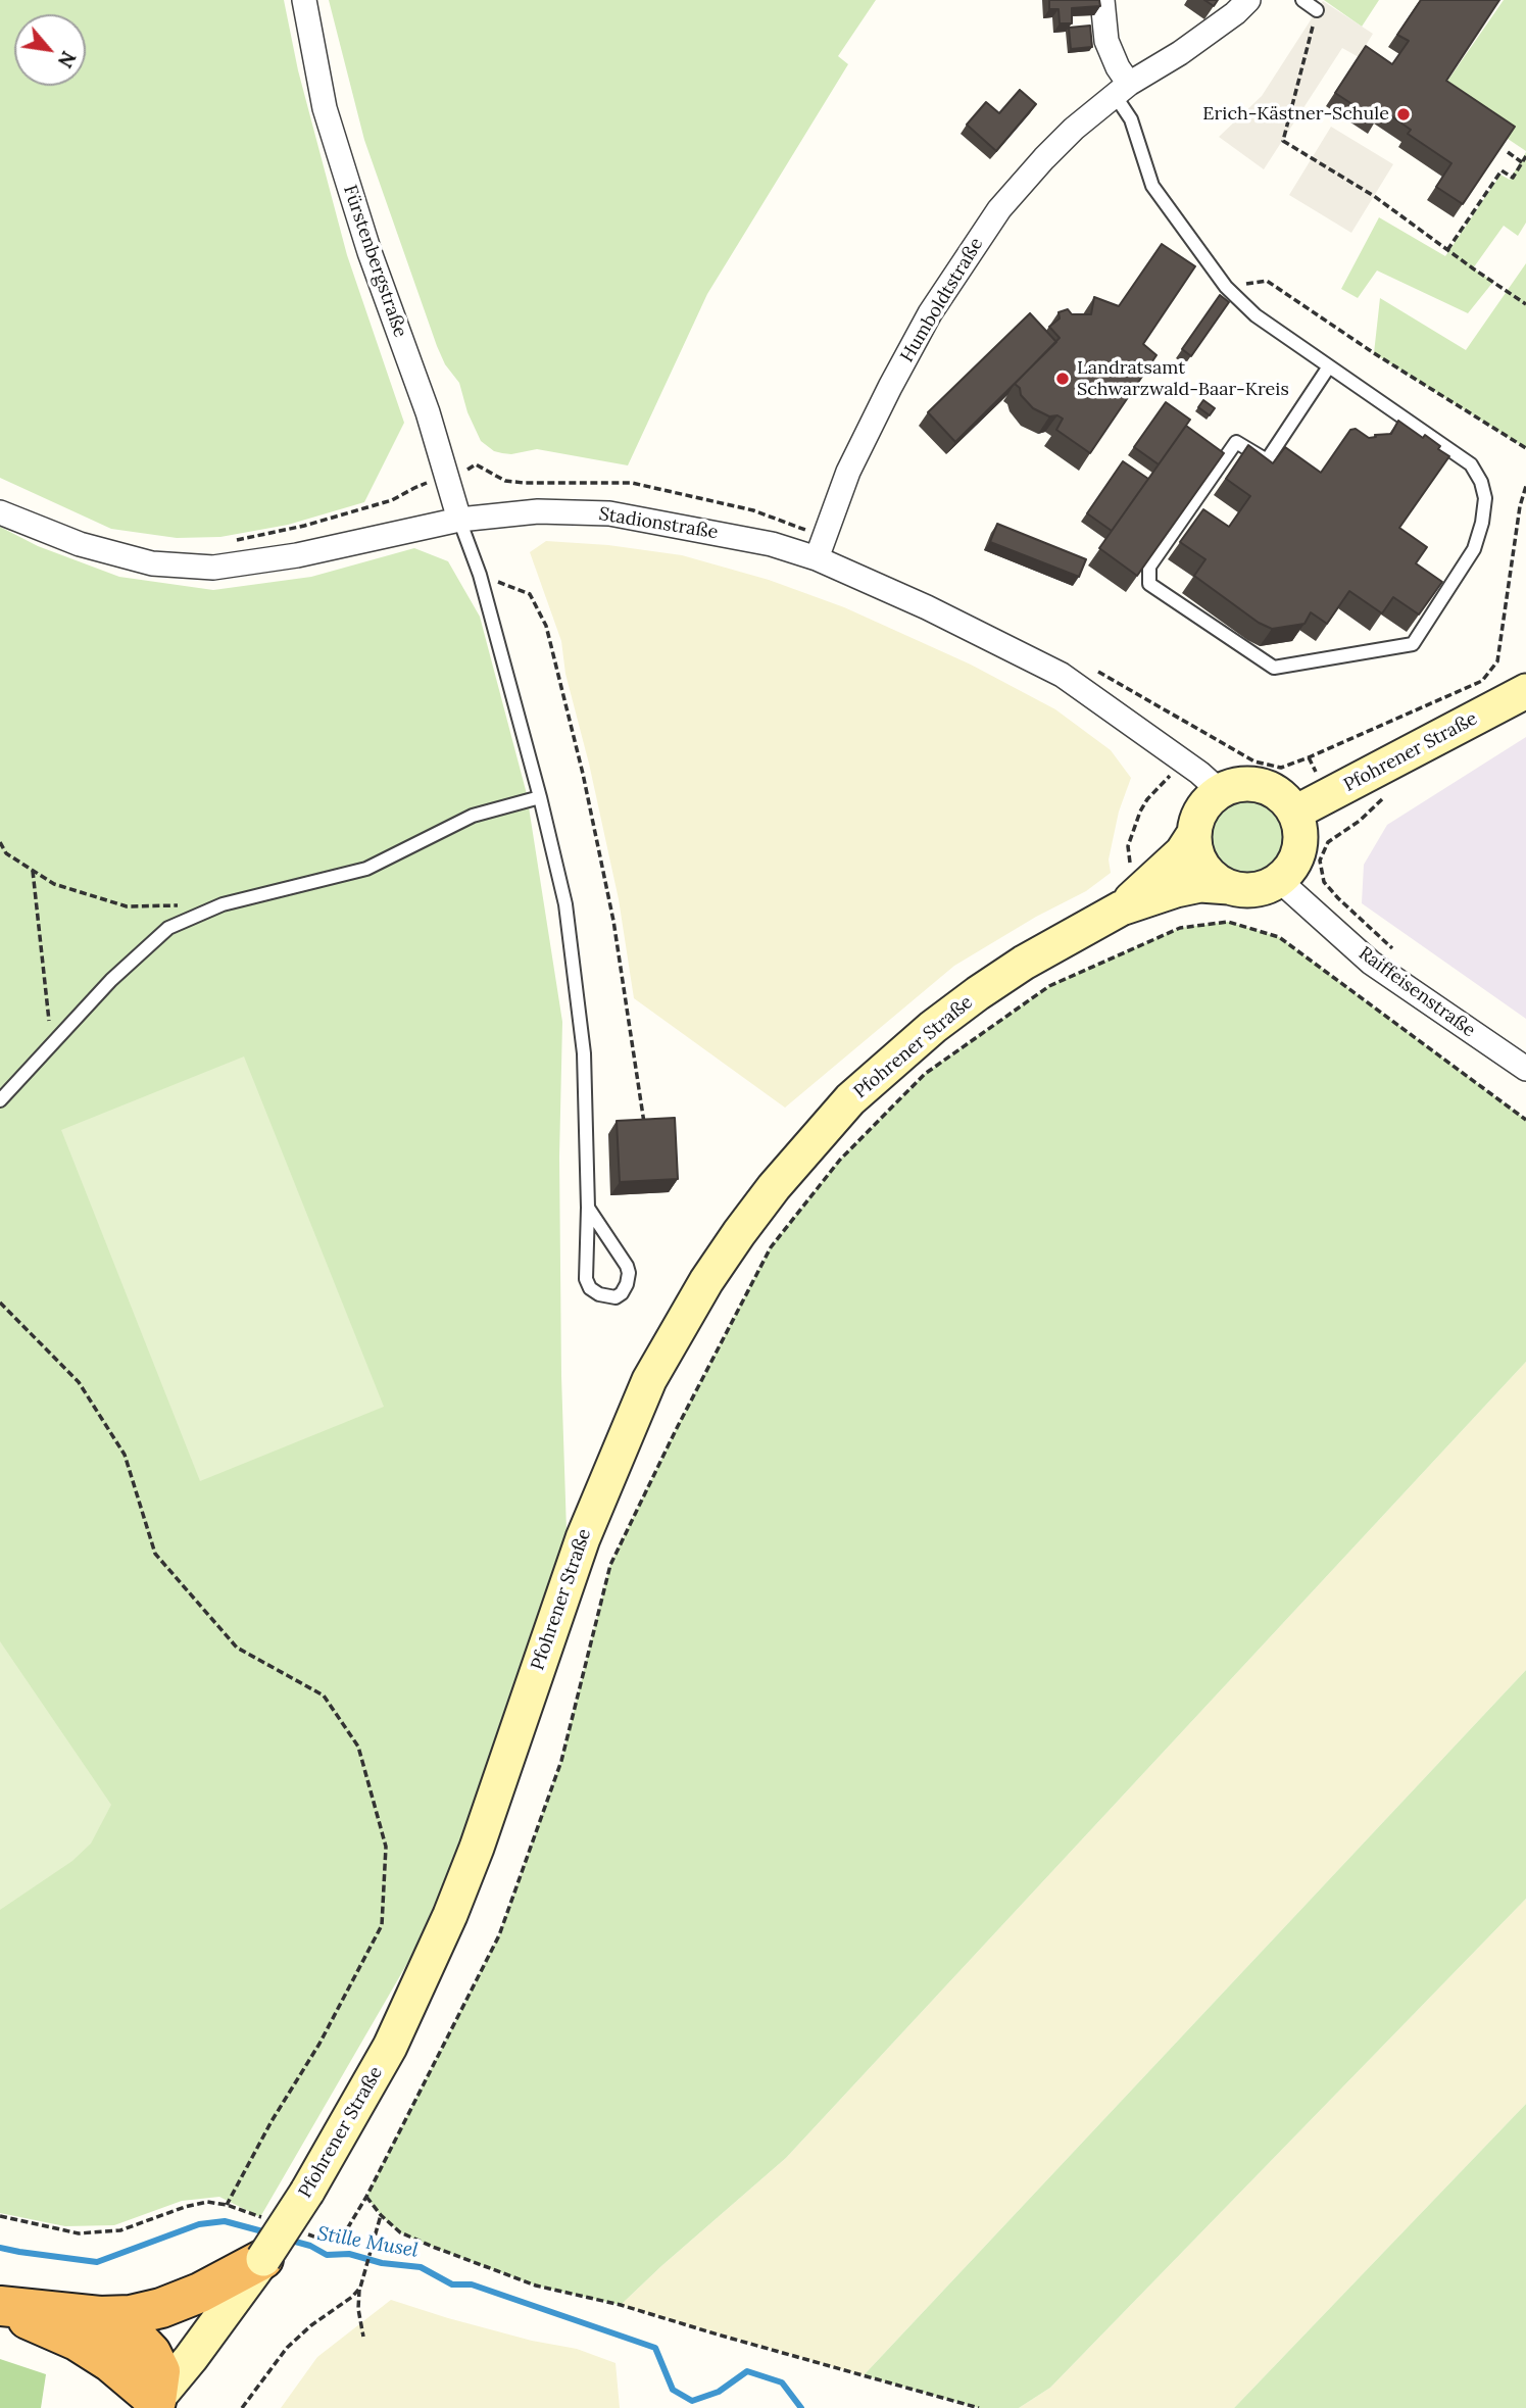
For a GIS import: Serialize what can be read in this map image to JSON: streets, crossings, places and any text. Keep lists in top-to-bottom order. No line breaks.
{"streets":{"main road":["Pfohrener Straße"],"street":["Fürstenbergstraße","Humboldtstraße","Stadionstraße","Raiffeisenstraße"]},"crossings":[["Fürstenbergstraße","Stadionstraße"],["Humboldtstraße","Stadionstraße"],["Stadionstraße","Pfohrener Straße"],["Stadionstraße","Raiffeisenstraße"],["Pfohrener Straße","Raiffeisenstraße"]],"water":["Stille Musel"],"places":["Erich-Kästner-Schule","Landratsamt Schwarzwald-Baar-Kreis"],"north":"bottom right"}
